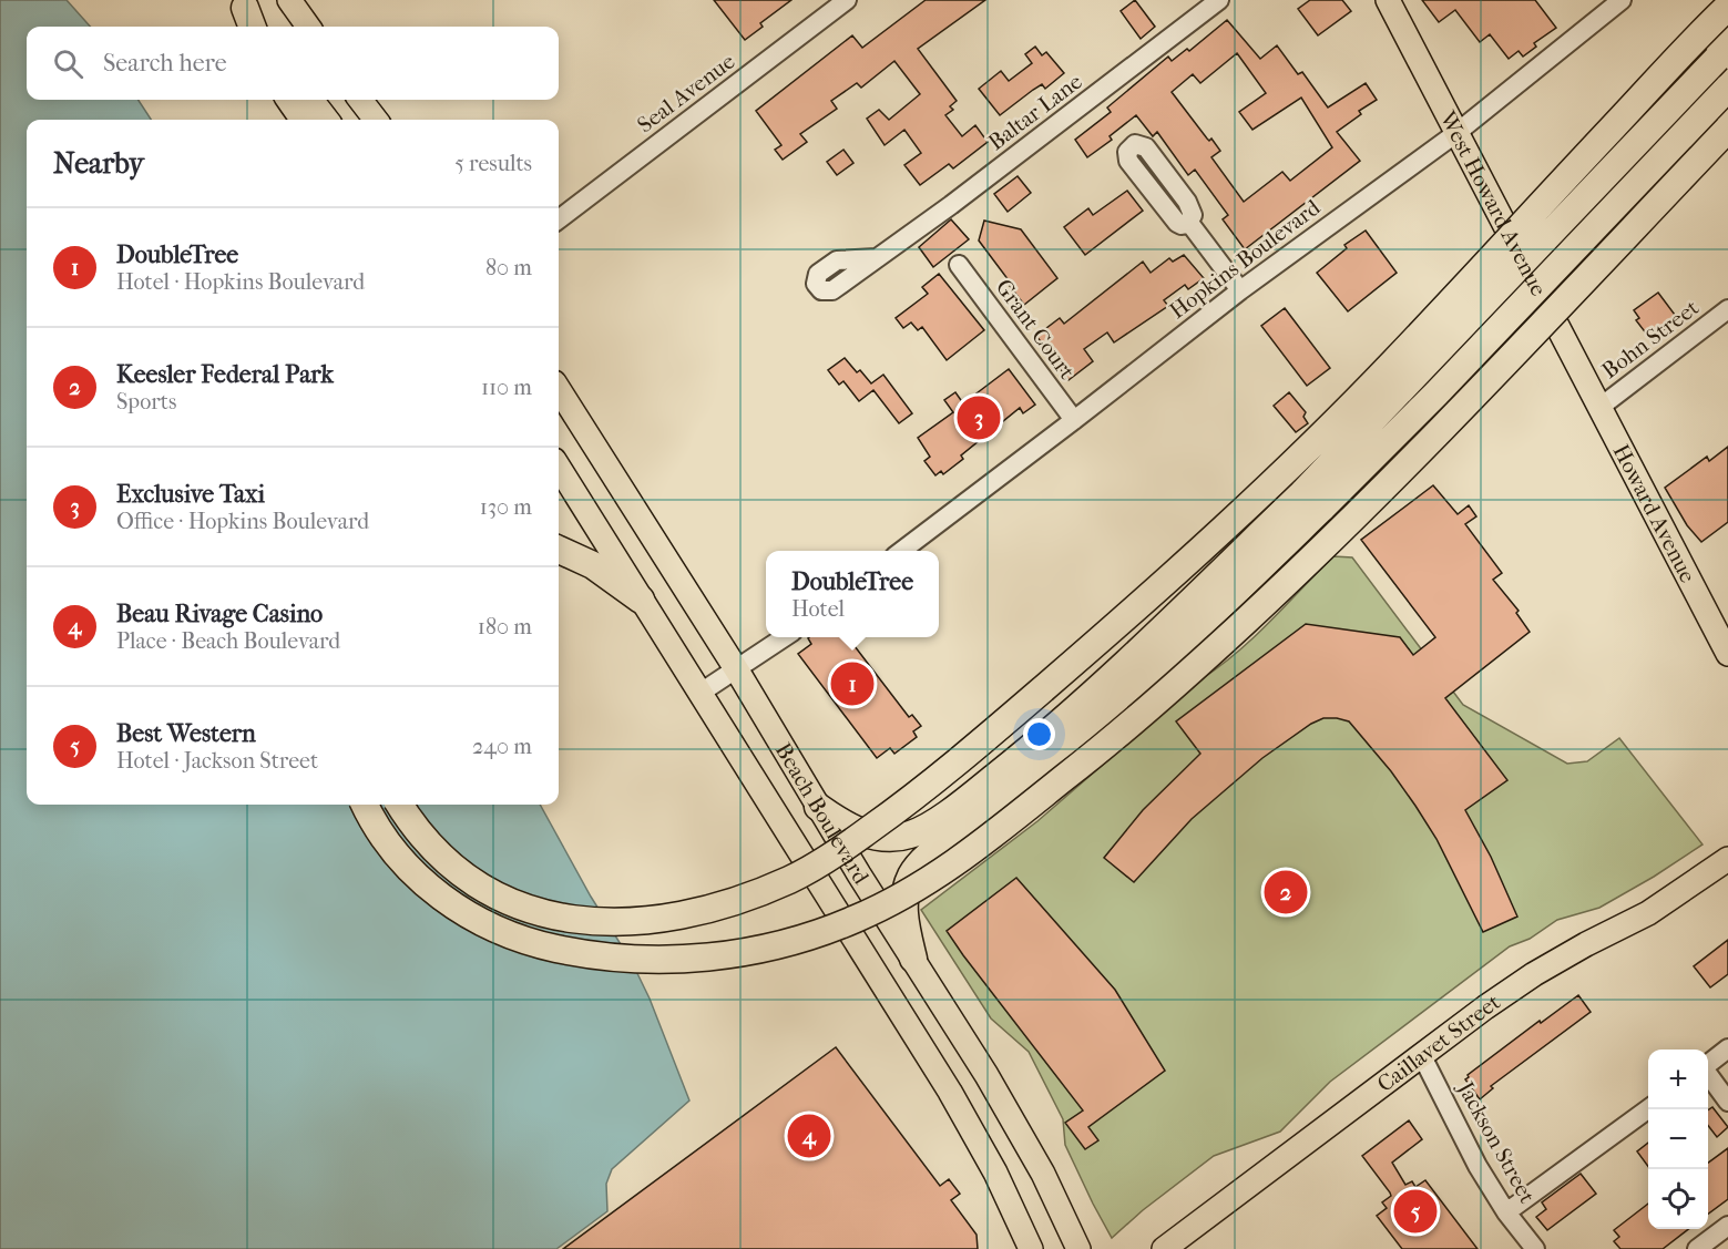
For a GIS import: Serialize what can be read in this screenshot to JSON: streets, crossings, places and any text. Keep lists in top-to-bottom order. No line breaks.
{"streets":{"main road":["West Howard Avenue","Howard Avenue","Beach Boulevard","Caillavet Street"],"street":["Seal Avenue","Baltar Lane","Hopkins Boulevard","Grant Court","Bohn Street","Jackson Street"]},"crossings":[["West Howard Avenue","Hopkins Boulevard"],["West Howard Avenue","Bohn Street"],["West Howard Avenue","Howard Avenue"],["Hopkins Boulevard","Grant Court"],["Bohn Street","Howard Avenue"],["Caillavet Street","Jackson Street"]],"page":{"search":"Search here","heading":["Nearby","5 results"],"list":[{"mark":"1","name":"DoubleTree","note":"Hotel · Hopkins Boulevard","value":"80 m"},{"mark":"2","name":"Keesler Federal Park","note":"Sports","value":"110 m"},{"mark":"3","name":"Exclusive Taxi","note":"Office · Hopkins Boulevard","value":"130 m"},{"mark":"4","name":"Beau Rivage Casino","note":"Place · Beach Boulevard","value":"180 m"},{"mark":"5","name":"Best Western","note":"Hotel · Jackson Street","value":"240 m"}],"pins":["3","1","2","4","5"],"popup":["DoubleTree","Hotel"],"map_buttons":["+","−"]}}
